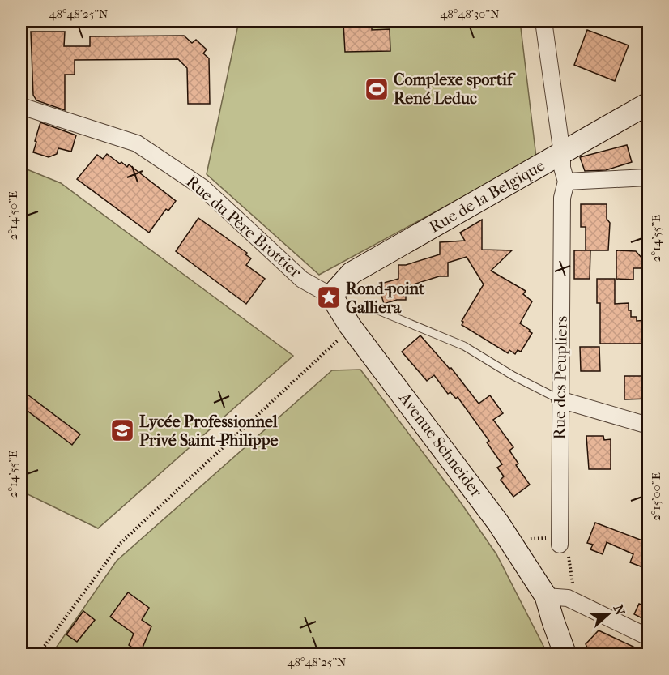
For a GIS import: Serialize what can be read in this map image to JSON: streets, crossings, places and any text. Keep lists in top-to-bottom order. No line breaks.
{"streets":{"street":["Rue de la Belgique","Rue du Père Brottier","Rue des Peupliers","Avenue Schneider"]},"crossings":[["Rue de la Belgique","Rue du Père Brottier"],["Rue de la Belgique","Rue des Peupliers"],["Rue de la Belgique","Avenue Schneider"],["Rue du Père Brottier","Avenue Schneider"]],"places":{"sports":["Complexe sportif René Leduc"],"place":["Rond-point Galliera"],"school or university":["Lycée Professionnel Privé Saint-Philippe"]},"north":"right","coordinates":["48°48'25\"N","48°48'30\"N","2°14'50\"E","2°14'55\"E","2°15'00\"E"]}
